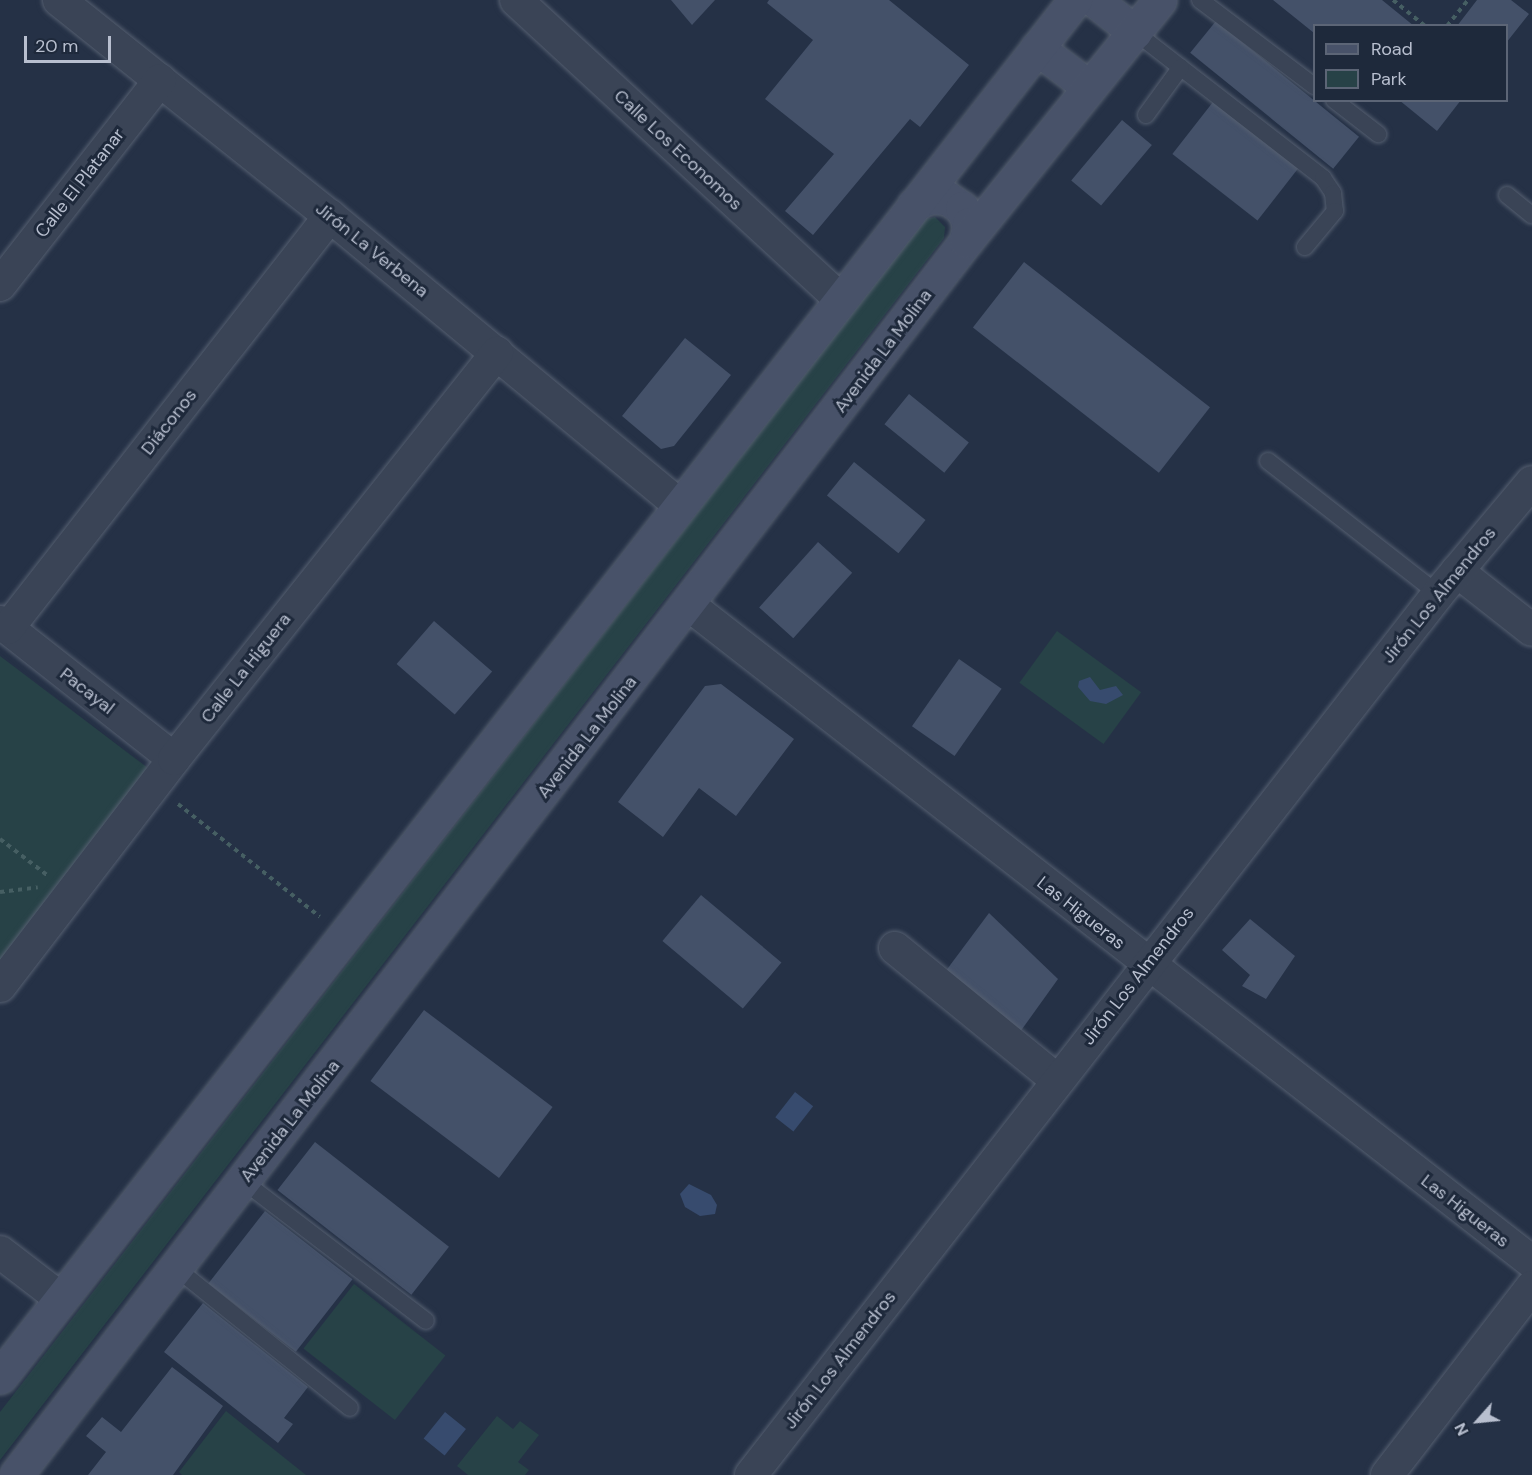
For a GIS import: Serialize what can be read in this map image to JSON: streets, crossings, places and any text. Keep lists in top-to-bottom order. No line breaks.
{"streets":{"main road":["Avenida La Molina"],"street":["Calle Los Economos","Calle El Platanar","Jirón La Verbena","Diáconos","Jirón Los Almendros","Calle La Higuera","Pacayal","Las Higueras"]},"crossings":[["Calle El Platanar","Jirón La Verbena"],["Jirón La Verbena","Diáconos"],["Jirón La Verbena","Calle La Higuera"],["Avenida La Molina","Las Higueras"],["Diáconos","Pacayal"],["Jirón Los Almendros","Las Higueras"],["Calle La Higuera","Pacayal"]],"legend":["Road","Park"],"scale_bar":"20 m","north":"bottom left"}
